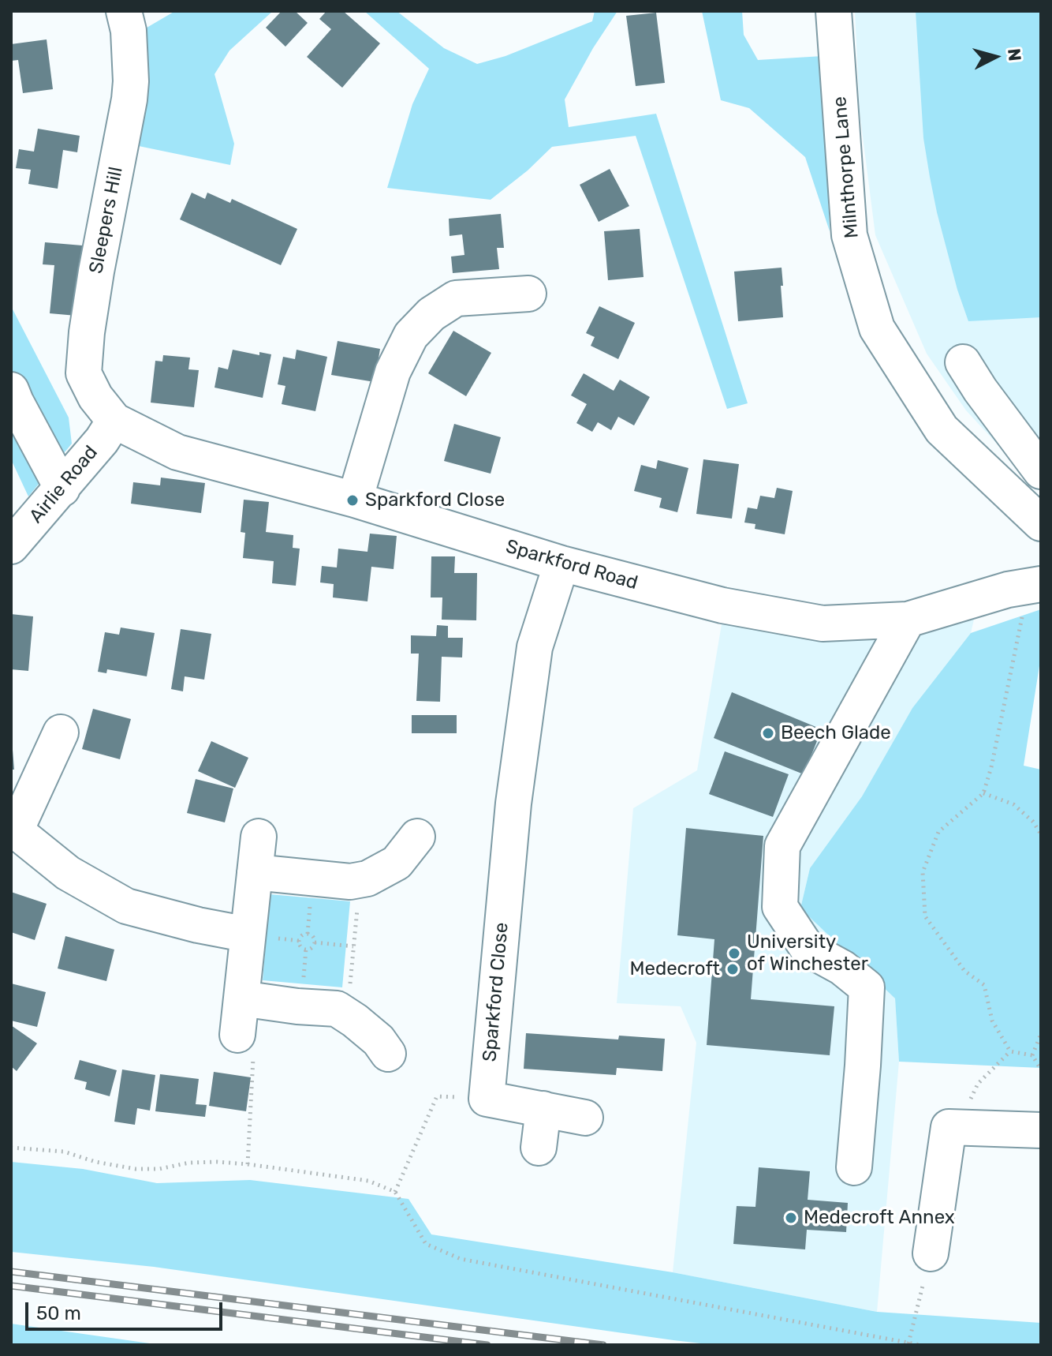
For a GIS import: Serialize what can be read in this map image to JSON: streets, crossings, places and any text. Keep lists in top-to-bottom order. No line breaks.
{"streets":{"street":["Milnthorpe Lane","Sleepers Hill","Airlie Road","Sparkford Road","Sparkford Close"]},"crossings":[["Sleepers Hill","Airlie Road"],["Sleepers Hill","Sparkford Road"],["Airlie Road","Sparkford Road"],["Sparkford Road","Sparkford Close"]],"places":["Sparkford Close","Beech Glade","University of Winchester","Medecroft","Medecroft Annex"],"scale_bar":"50 m","north":"right"}
